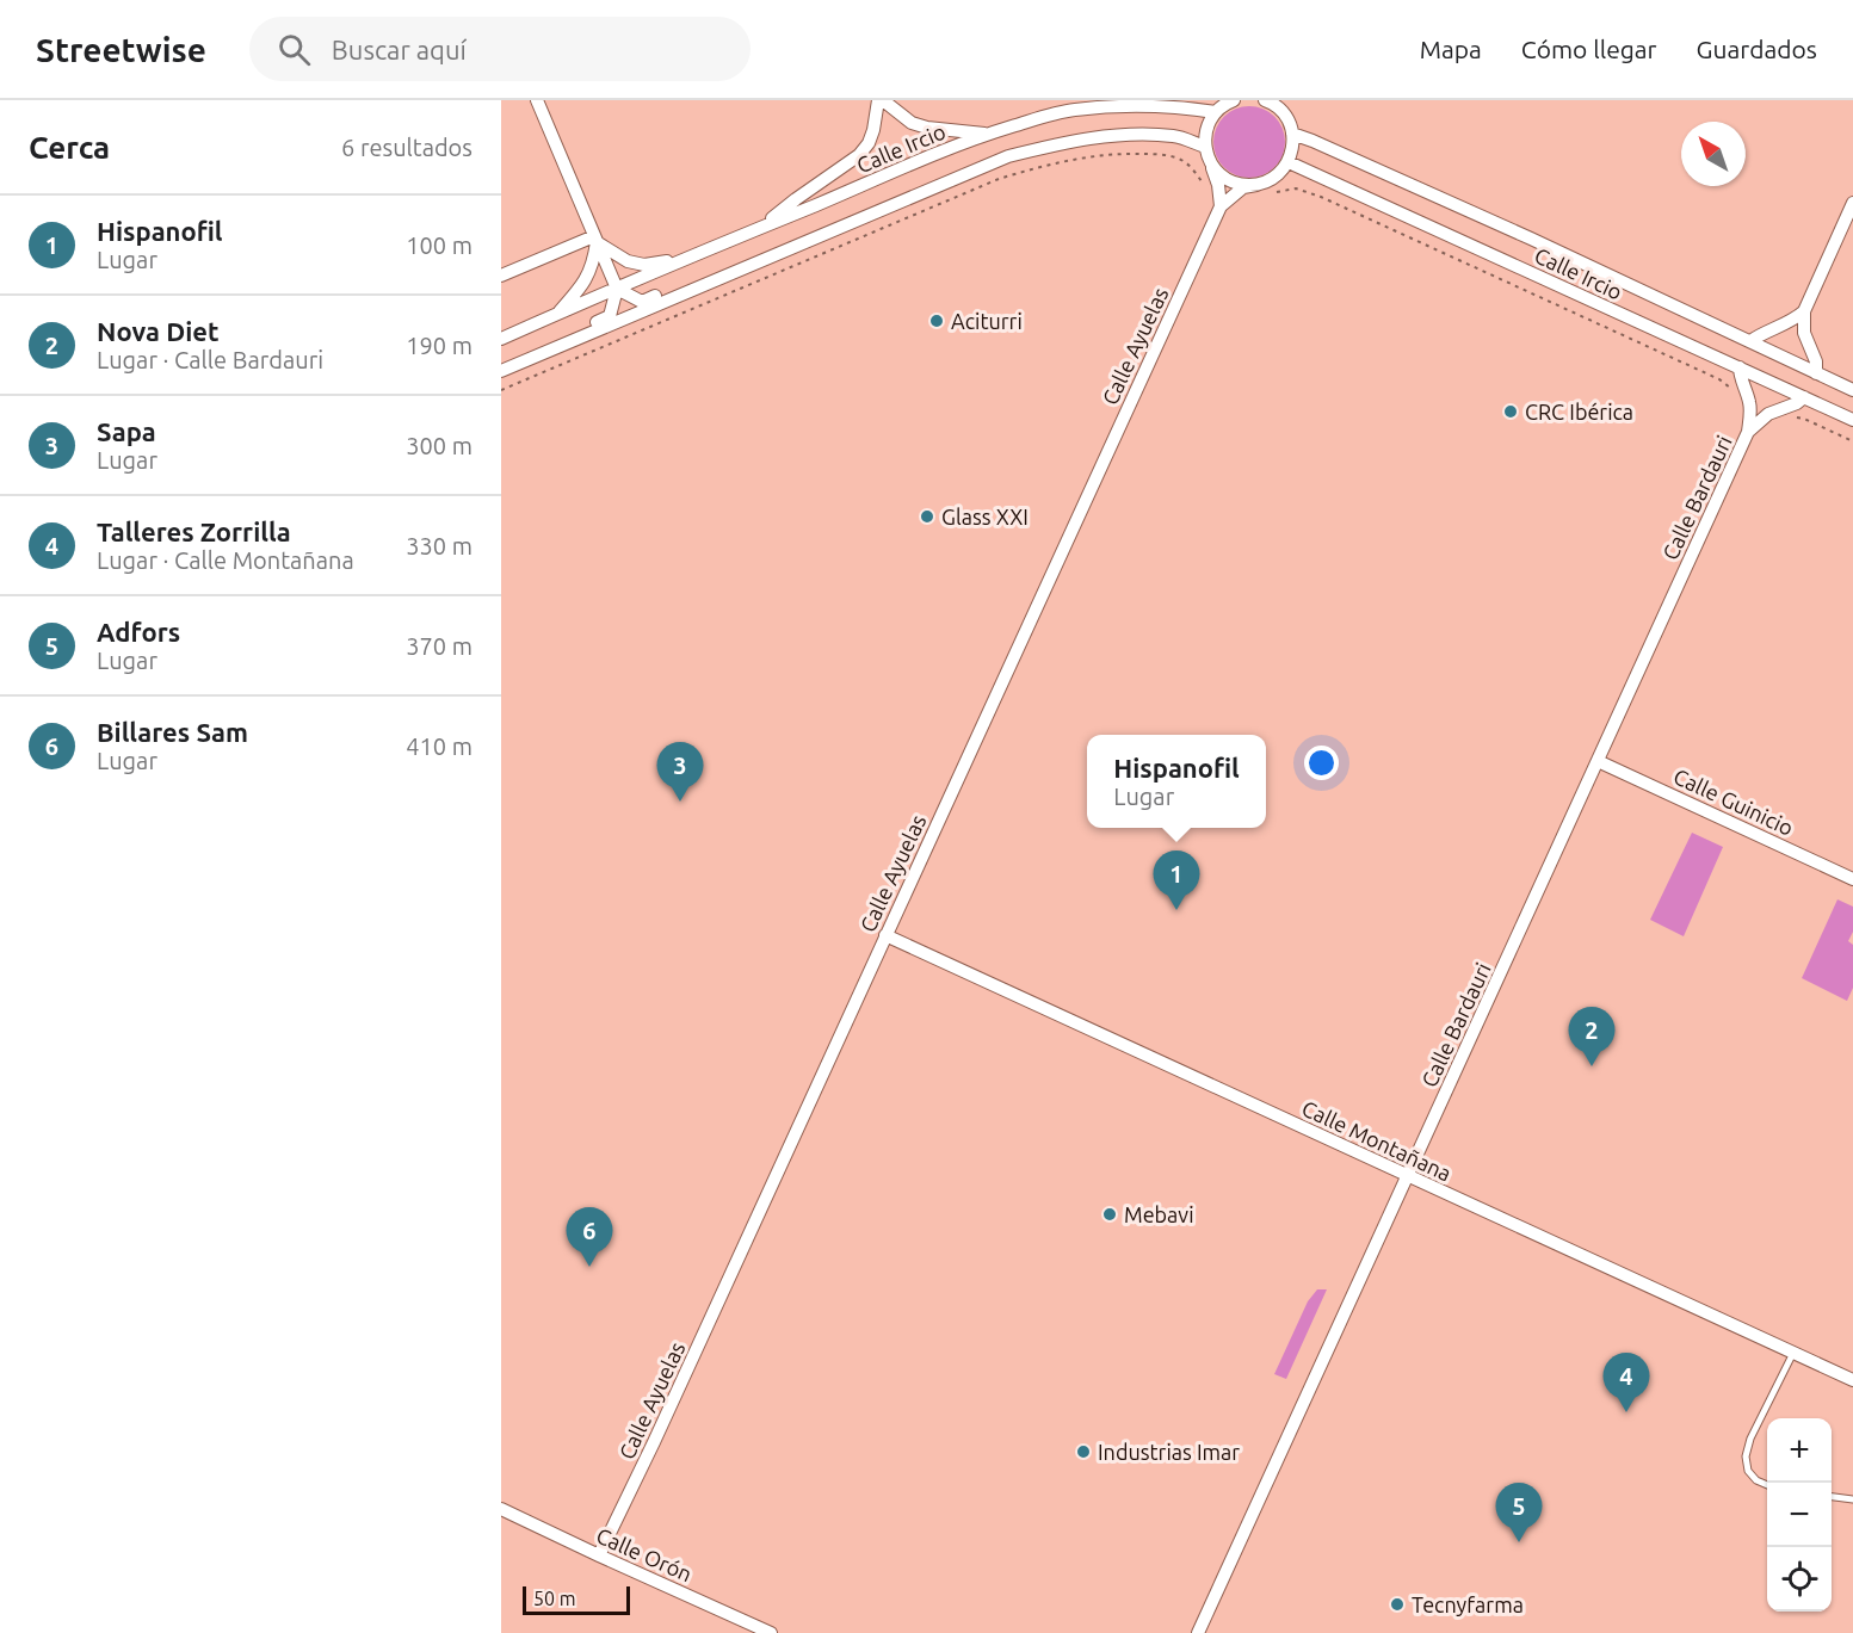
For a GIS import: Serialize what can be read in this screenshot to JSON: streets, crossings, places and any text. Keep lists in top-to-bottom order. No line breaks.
{"streets":{"street":["Calle Ircio","Calle Ayuelas","Calle Bardauri","Calle Guinicio","Calle Montañana","Calle Orón"]},"crossings":[["Calle Ircio","Calle Bardauri"],["Calle Ayuelas","Calle Montañana"],["Calle Ayuelas","Calle Orón"],["Calle Bardauri","Calle Guinicio"],["Calle Bardauri","Calle Montañana"]],"places":["Aciturri","CRC Ibérica","Glass XXI","Mebavi","Industrias Imar","Tecnyfarma"],"scale_bar":"50 m","north":"top left","page":{"header":"Streetwise","search":"Buscar aquí","nav":["Mapa","Cómo llegar","Guardados"],"heading":["Cerca","6 resultados"],"list":[{"mark":"1","name":"Hispanofil","note":"Lugar","value":"100 m"},{"mark":"2","name":"Nova Diet","note":"Lugar · Calle Bardauri","value":"190 m"},{"mark":"3","name":"Sapa","note":"Lugar","value":"300 m"},{"mark":"4","name":"Talleres Zorrilla","note":"Lugar · Calle Montañana","value":"330 m"},{"mark":"5","name":"Adfors","note":"Lugar","value":"370 m"},{"mark":"6","name":"Billares Sam","note":"Lugar","value":"410 m"}],"popup":["Hispanofil","Lugar"],"pins":["3","1","2","6","4","5"],"map_buttons":["+","−"],"scale":"50 m"}}
